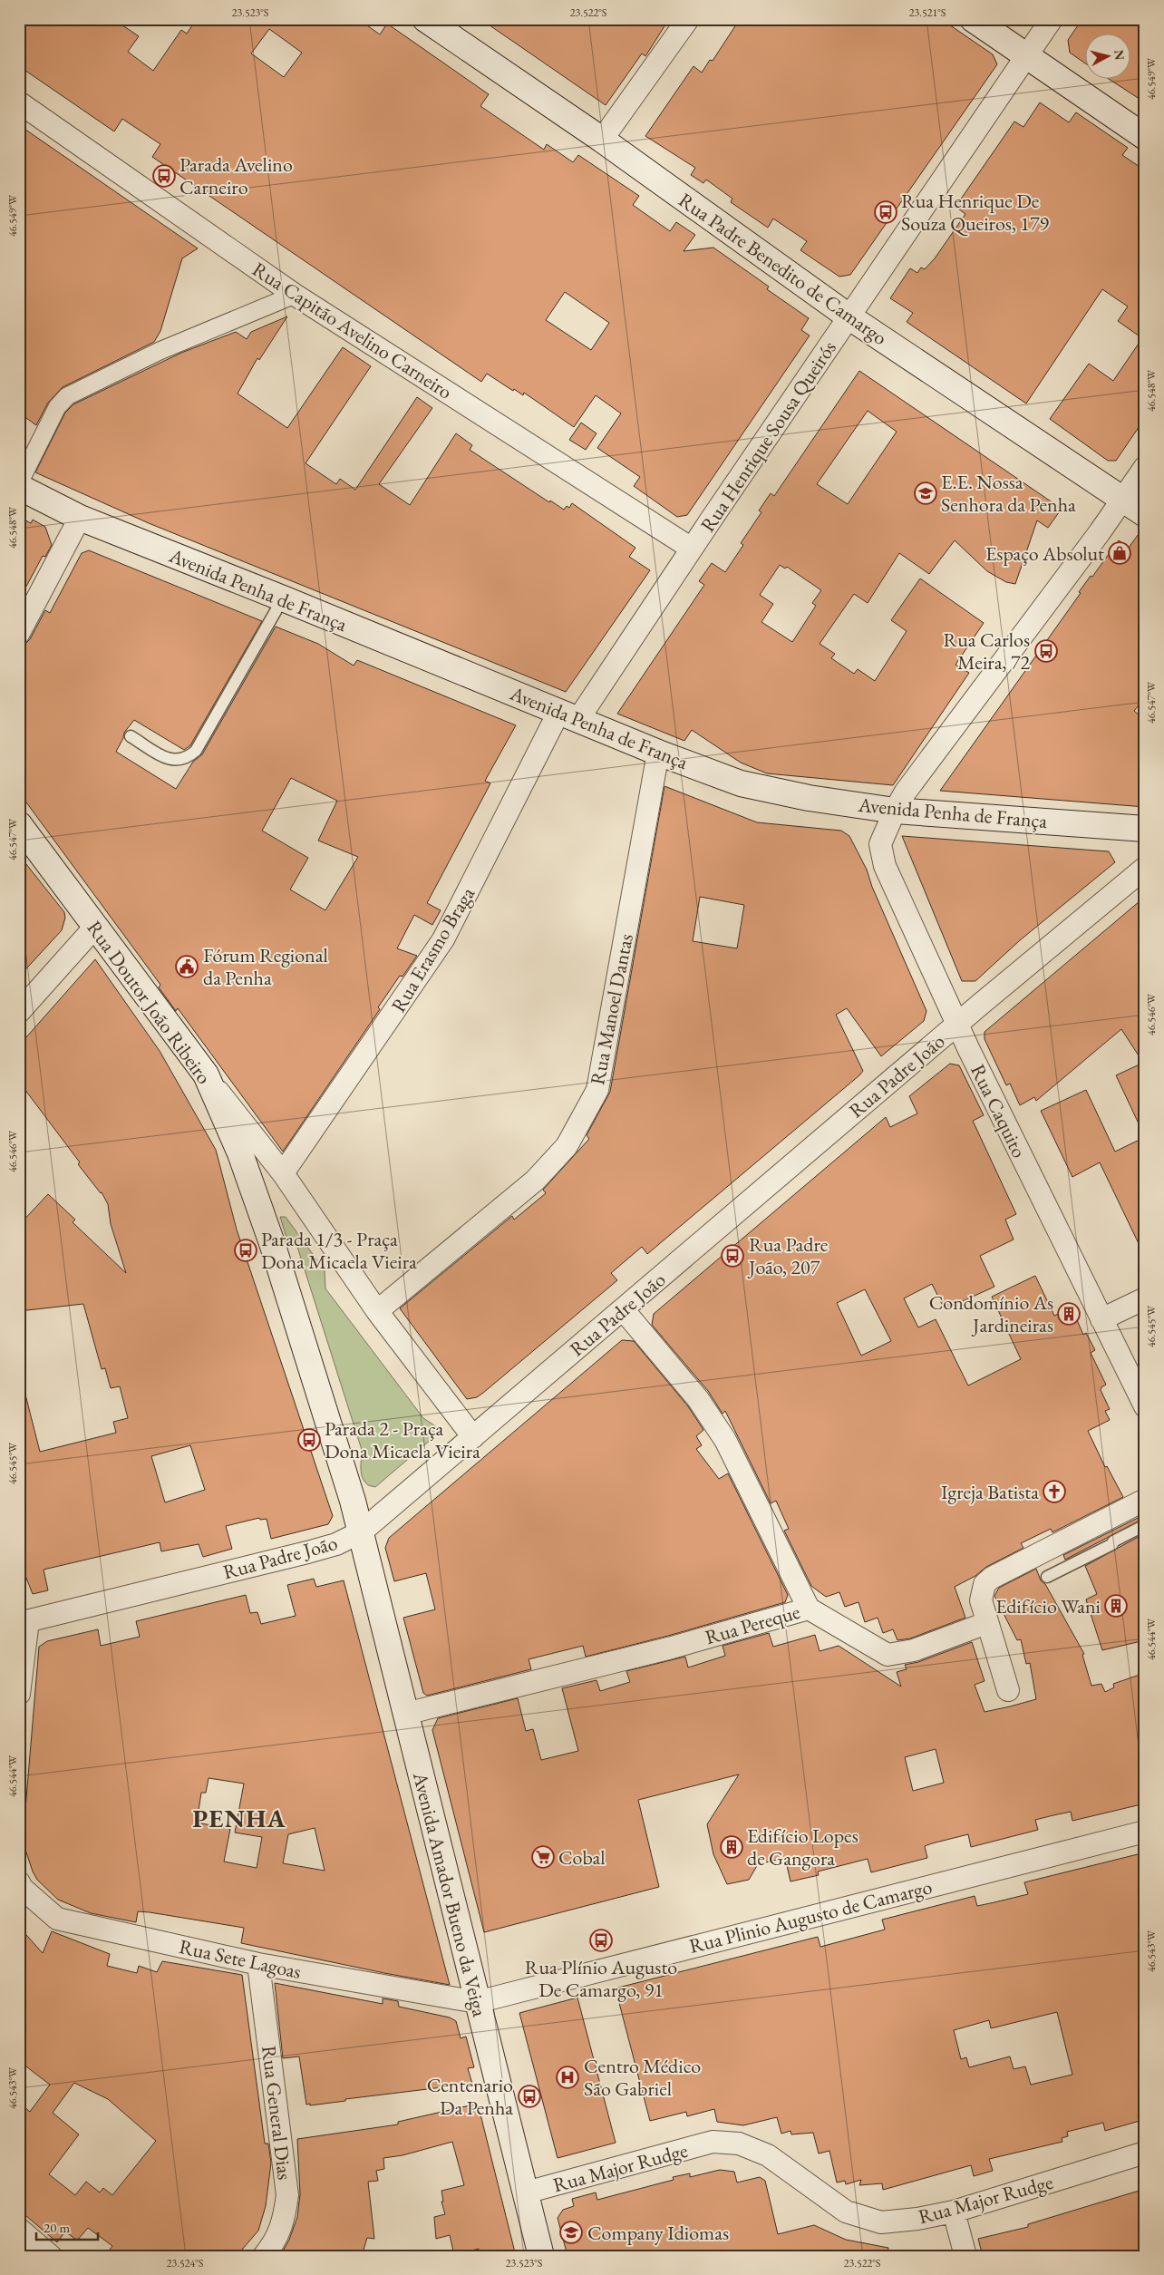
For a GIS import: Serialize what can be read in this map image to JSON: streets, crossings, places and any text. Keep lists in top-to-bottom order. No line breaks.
{"streets":{"main road":["Rua Padre Benedito de Camargo","Avenida Penha de França","Rua Doutor João Ribeiro","Avenida Amador Bueno da Veiga"],"street":["Rua Capitão Avelino Carneiro","Rua Henrique Sousa Queirós","Rua Erasmo Braga","Rua Manoel Dantas","Rua Padre João","Rua Caquito","Rua Pereque","Rua Plinio Augusto de Camargo","Rua Sete Lagoas","Rua General Dias","Rua Major Rudge"]},"crossings":[["Rua Padre Benedito de Camargo","Rua Henrique Sousa Queirós"],["Rua Padre Benedito de Camargo","Rua Caquito"],["Rua Capitão Avelino Carneiro","Rua Henrique Sousa Queirós"],["Rua Henrique Sousa Queirós","Avenida Penha de França"],["Rua Henrique Sousa Queirós","Rua Erasmo Braga"],["Avenida Penha de França","Rua Erasmo Braga"],["Avenida Penha de França","Rua Manoel Dantas"],["Avenida Penha de França","Rua Caquito"],["Rua Doutor João Ribeiro","Rua Padre João"],["Rua Doutor João Ribeiro","Avenida Amador Bueno da Veiga"],["Rua Padre João","Rua Caquito"],["Rua Padre João","Rua Pereque"],["Rua Padre João","Avenida Amador Bueno da Veiga"],["Rua Pereque","Avenida Amador Bueno da Veiga"],["Avenida Amador Bueno da Veiga","Rua Plinio Augusto de Camargo"],["Avenida Amador Bueno da Veiga","Rua Sete Lagoas"],["Avenida Amador Bueno da Veiga","Rua Major Rudge"],["Rua Plinio Augusto de Camargo","Rua Sete Lagoas"],["Rua Sete Lagoas","Rua General Dias"]],"districts":["PENHA"],"places":{"bus stop":["Parada Avelino Carneiro","Rua Henrique De Souza Queiros, 179","Rua Carlos Meira, 72","Parada 1/3 - Praça Dona Micaela Vieira","Rua Padre João, 207","Parada 2 - Praça Dona Micaela Vieira","Rua Plínio Augusto De Camargo, 91","Centenario Da Penha"],"school or university":["E.E. Nossa Senhora da Penha","Company Idiomas"],"shop":["Espaço Absolut"],"public building":["Fórum Regional da Penha"],"building":["Condomínio As Jardineiras","Edifício Wani","Edifício Lopes de Gangora"],"church":["Igreja Batista"],"supermarket":["Cobal"],"hospital":["Centro Médico São Gabriel"]},"scale_bar":"20 m","north":"right","coordinates":["23.523°S","23.522°S","23.521°S","46.549°W","46.548°W","46.547°W","46.546°W","46.545°W","46.544°W","46.543°W","23.524°S"]}
